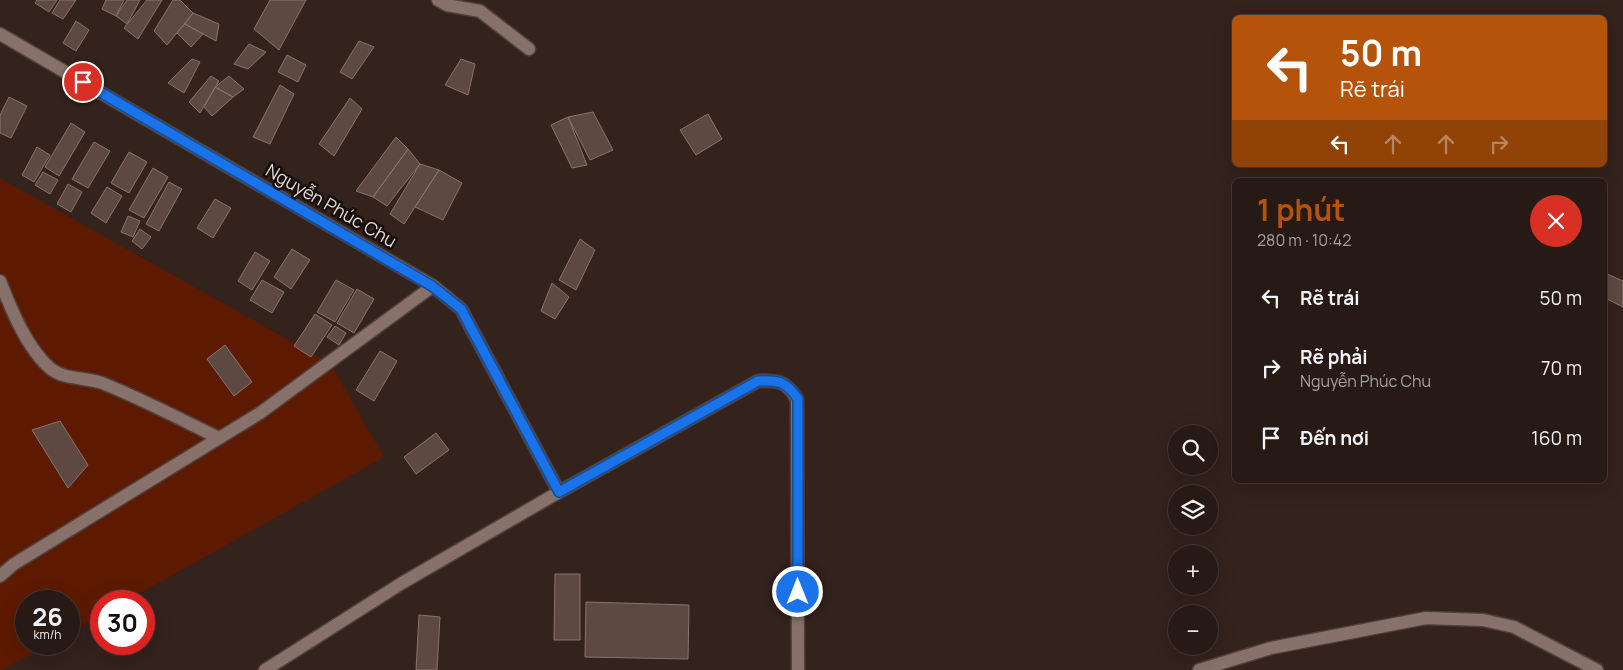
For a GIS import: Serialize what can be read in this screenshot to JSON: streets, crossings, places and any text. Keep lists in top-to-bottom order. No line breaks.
{"streets":{"street":["Nguyễn Phúc Chu"]},"page":{"turn":["50 m","Rẽ trái"],"heading":["1 phút","280 m · 10:42"],"list":[{"name":"Rẽ trái","value":"50 m"},{"name":"Rẽ phải","note":"Nguyễn Phúc Chu","value":"70 m"},{"name":"Đến nơi","value":"160 m"}],"map_buttons":["+","−"],"speed":"26 km/h","limit":"30"}}
